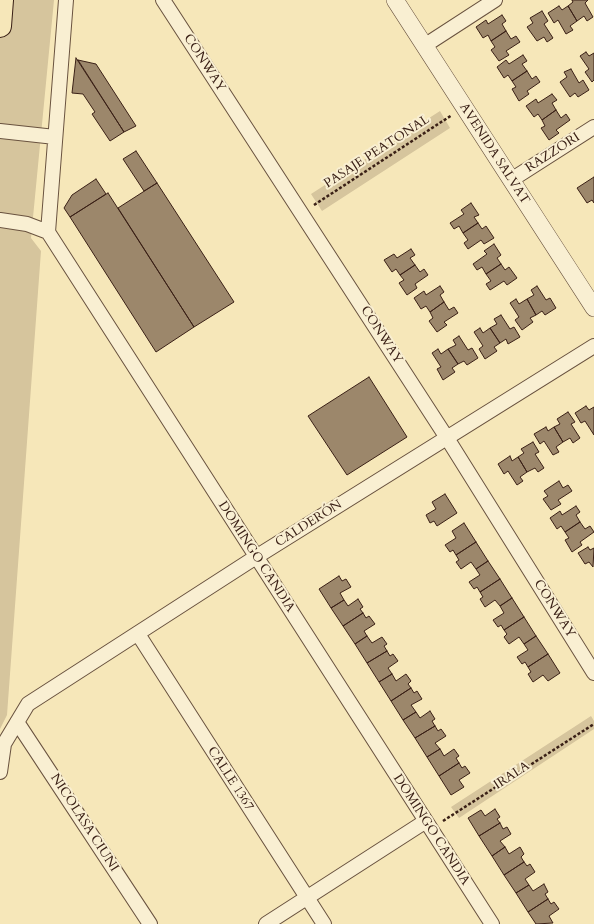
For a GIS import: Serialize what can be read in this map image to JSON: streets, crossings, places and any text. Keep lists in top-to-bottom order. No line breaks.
{"streets":{"street":["CONWAY","RAZZORI","AVENIDA SALVAT","CALDERÓN","DOMINGO CANDIA","CALLE 1367","NICOLASA CIUNI"],"path":["PASAJE PEATONAL","IRALA"]},"crossings":[["CONWAY","PASAJE PEATONAL"],["CONWAY","CALDERÓN"],["PASAJE PEATONAL","AVENIDA SALVAT"],["RAZZORI","AVENIDA SALVAT"],["CALDERÓN","DOMINGO CANDIA"],["CALDERÓN","CALLE 1367"],["CALDERÓN","NICOLASA CIUNI"],["DOMINGO CANDIA","IRALA"]]}
